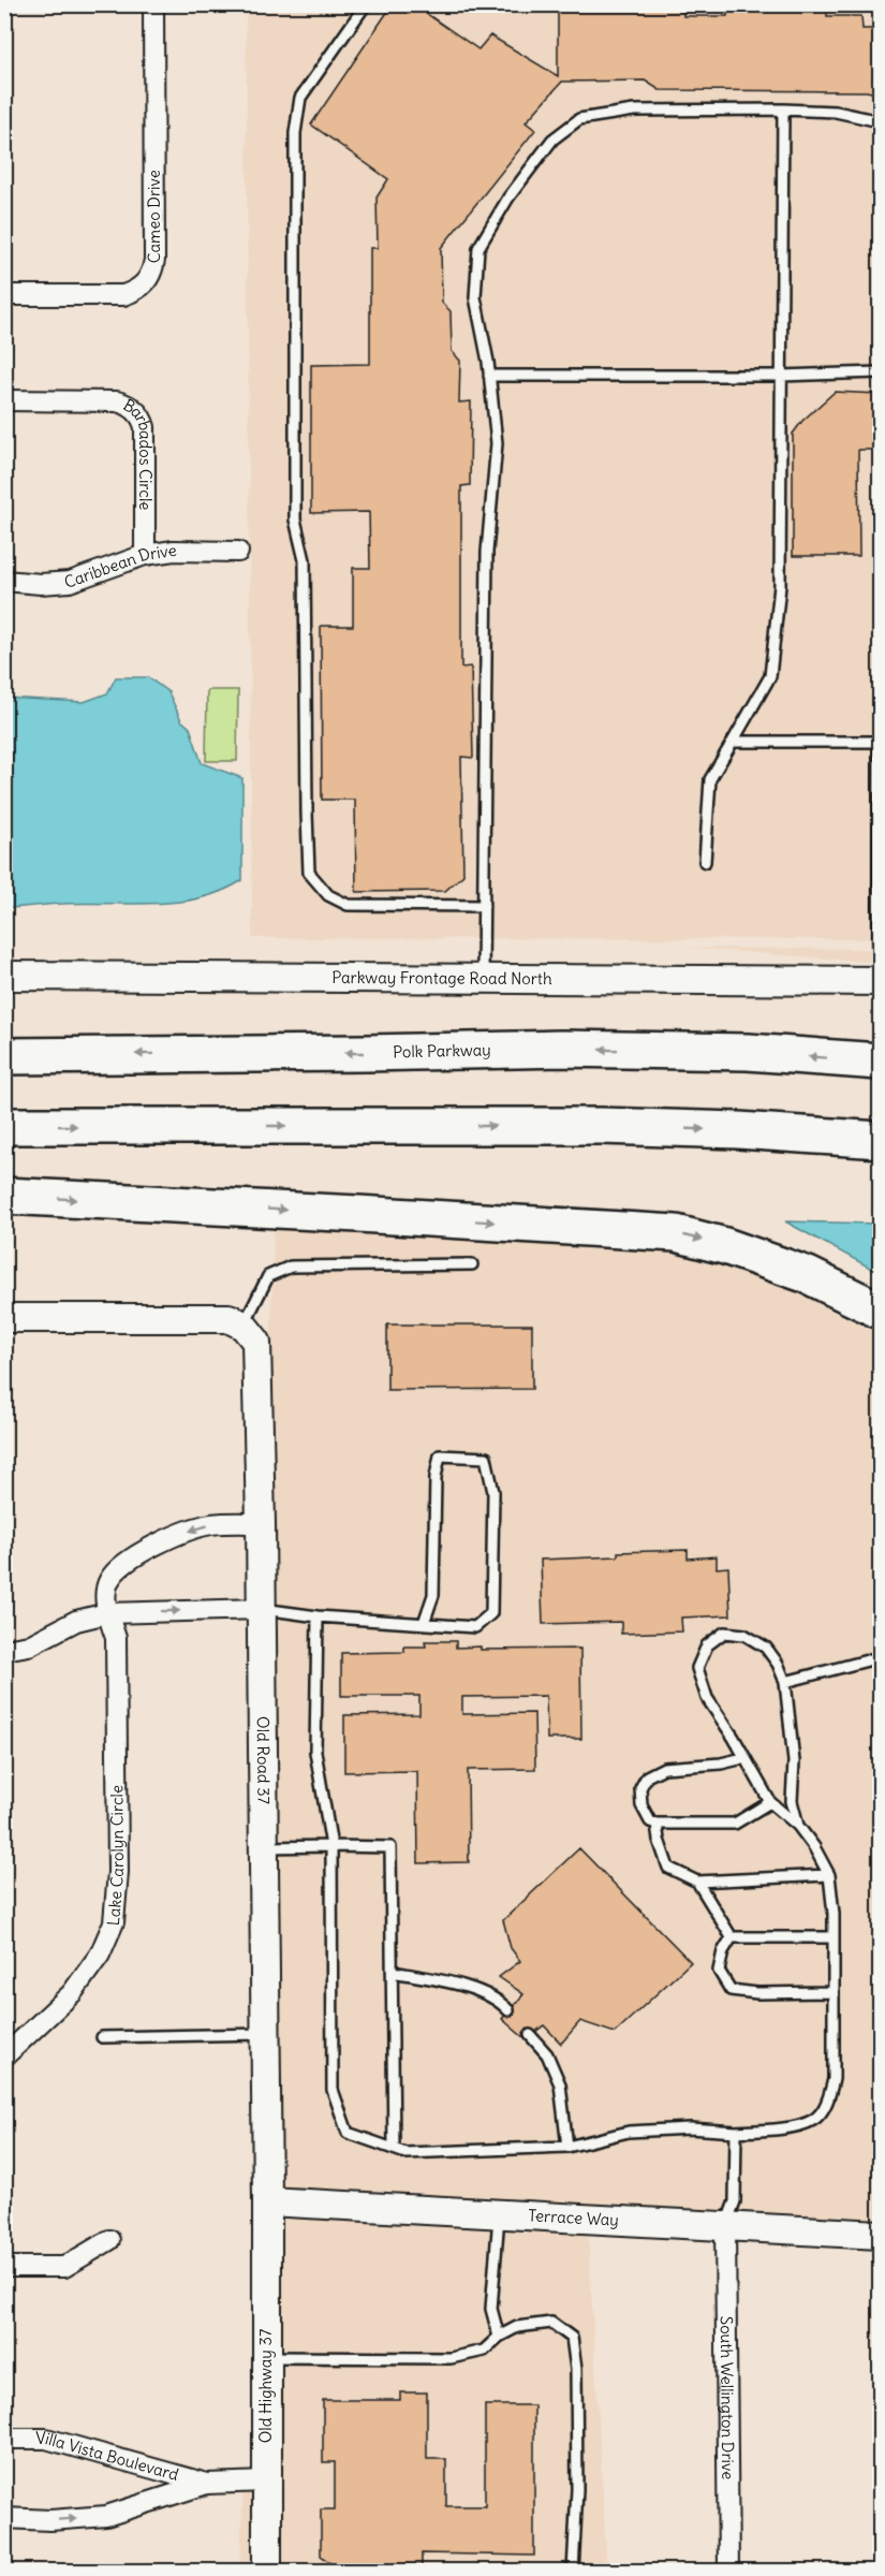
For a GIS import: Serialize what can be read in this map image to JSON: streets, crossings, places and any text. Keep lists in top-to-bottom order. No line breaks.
{"streets":{"highway":["Polk Parkway"],"street":["Cameo Drive","Barbados Circle","Caribbean Drive","Parkway Frontage Road North","Old Road 37","Lake Carolyn Circle","Terrace Way","Old Highway 37","South Wellington Drive","Villa Vista Boulevard"]},"crossings":[["Barbados Circle","Caribbean Drive"],["Old Road 37","Lake Carolyn Circle"],["Old Road 37","Terrace Way"],["Old Road 37","Old Highway 37"],["Terrace Way","Old Highway 37"],["Terrace Way","South Wellington Drive"],["Old Highway 37","Villa Vista Boulevard"]]}
